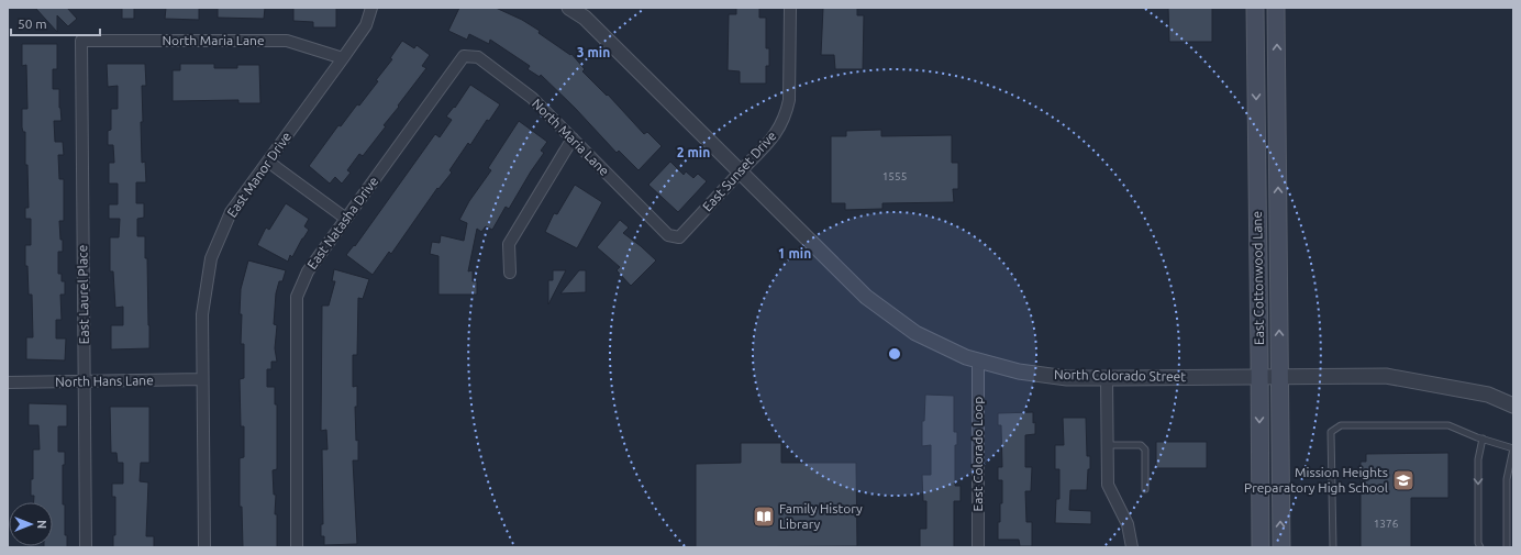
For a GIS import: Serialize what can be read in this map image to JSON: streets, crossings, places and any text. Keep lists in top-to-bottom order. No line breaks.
{"streets":{"main road":["East Cottonwood Lane"],"street":["North Maria Lane","East Sunset Drive","East Manor Drive","East Natasha Drive","East Laurel Place","North Colorado Street","North Hans Lane","East Colorado Loop"]},"crossings":[["North Maria Lane","East Sunset Drive"],["North Maria Lane","East Manor Drive"],["North Maria Lane","East Natasha Drive"],["North Maria Lane","East Laurel Place"],["East Sunset Drive","North Colorado Street"],["East Manor Drive","North Hans Lane"],["East Cottonwood Lane","North Colorado Street"],["East Laurel Place","North Hans Lane"],["North Colorado Street","East Colorado Loop"]],"places":{"school or university":["Mission Heights Preparatory High School"],"library":["Family History Library"]},"house_numbers":["1555","1376"],"scale_bar":"50 m","north":"right","rings":["3 min","2 min","1 min"]}
